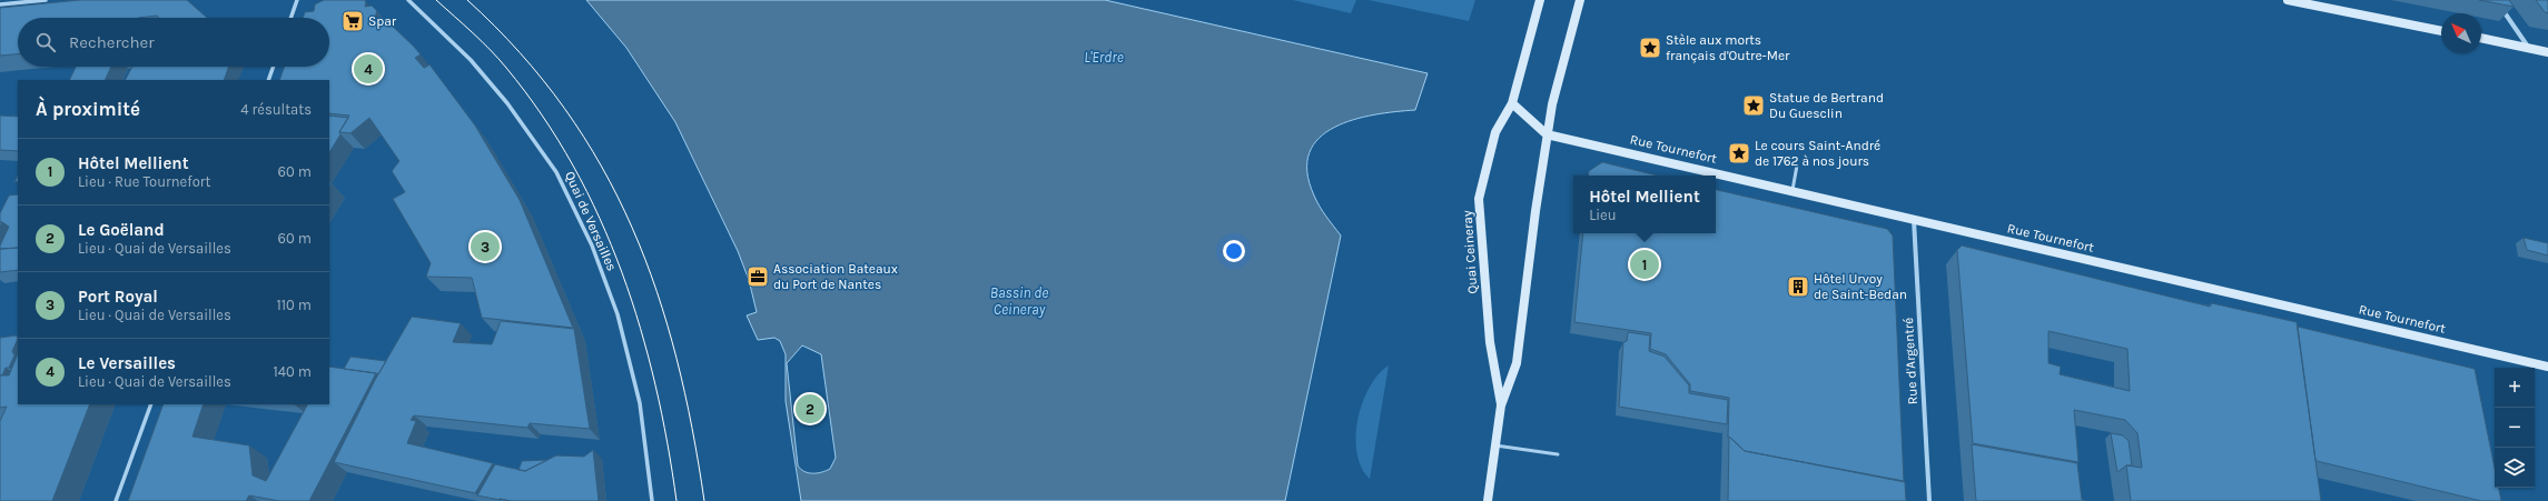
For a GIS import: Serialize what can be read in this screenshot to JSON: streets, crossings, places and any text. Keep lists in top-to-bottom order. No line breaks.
{"streets":{"main road":["Rue Tournefort","Quai Ceineray"],"street":["Quai de Versailles","Rue d'Argentré"]},"crossings":[["Rue Tournefort","Quai Ceineray"],["Rue Tournefort","Rue d'Argentré"]],"water":["L'Erdre","Bassin de Ceineray"],"places":{"supermarket":["Spar"],"place":["Stèle aux morts français d'Outre-Mer","Statue de Bertrand Du Guesclin","Le cours Saint-André de 1762 à nos jours"],"office":["Association Bateaux du Port de Nantes"],"building":["Hôtel Urvoy de Saint-Bedan"]},"north":"top left","page":{"search":"Rechercher","pins":["4","3","1","2"],"heading":["À proximité","4 résultats"],"list":[{"mark":"1","name":"Hôtel Mellient","note":"Lieu · Rue Tournefort","value":"60 m"},{"mark":"2","name":"Le Goëland","note":"Lieu · Quai de Versailles","value":"60 m"},{"mark":"3","name":"Port Royal","note":"Lieu · Quai de Versailles","value":"110 m"},{"mark":"4","name":"Le Versailles","note":"Lieu · Quai de Versailles","value":"140 m"}],"popup":["Hôtel Mellient","Lieu"],"map_buttons":["+","−"]}}
